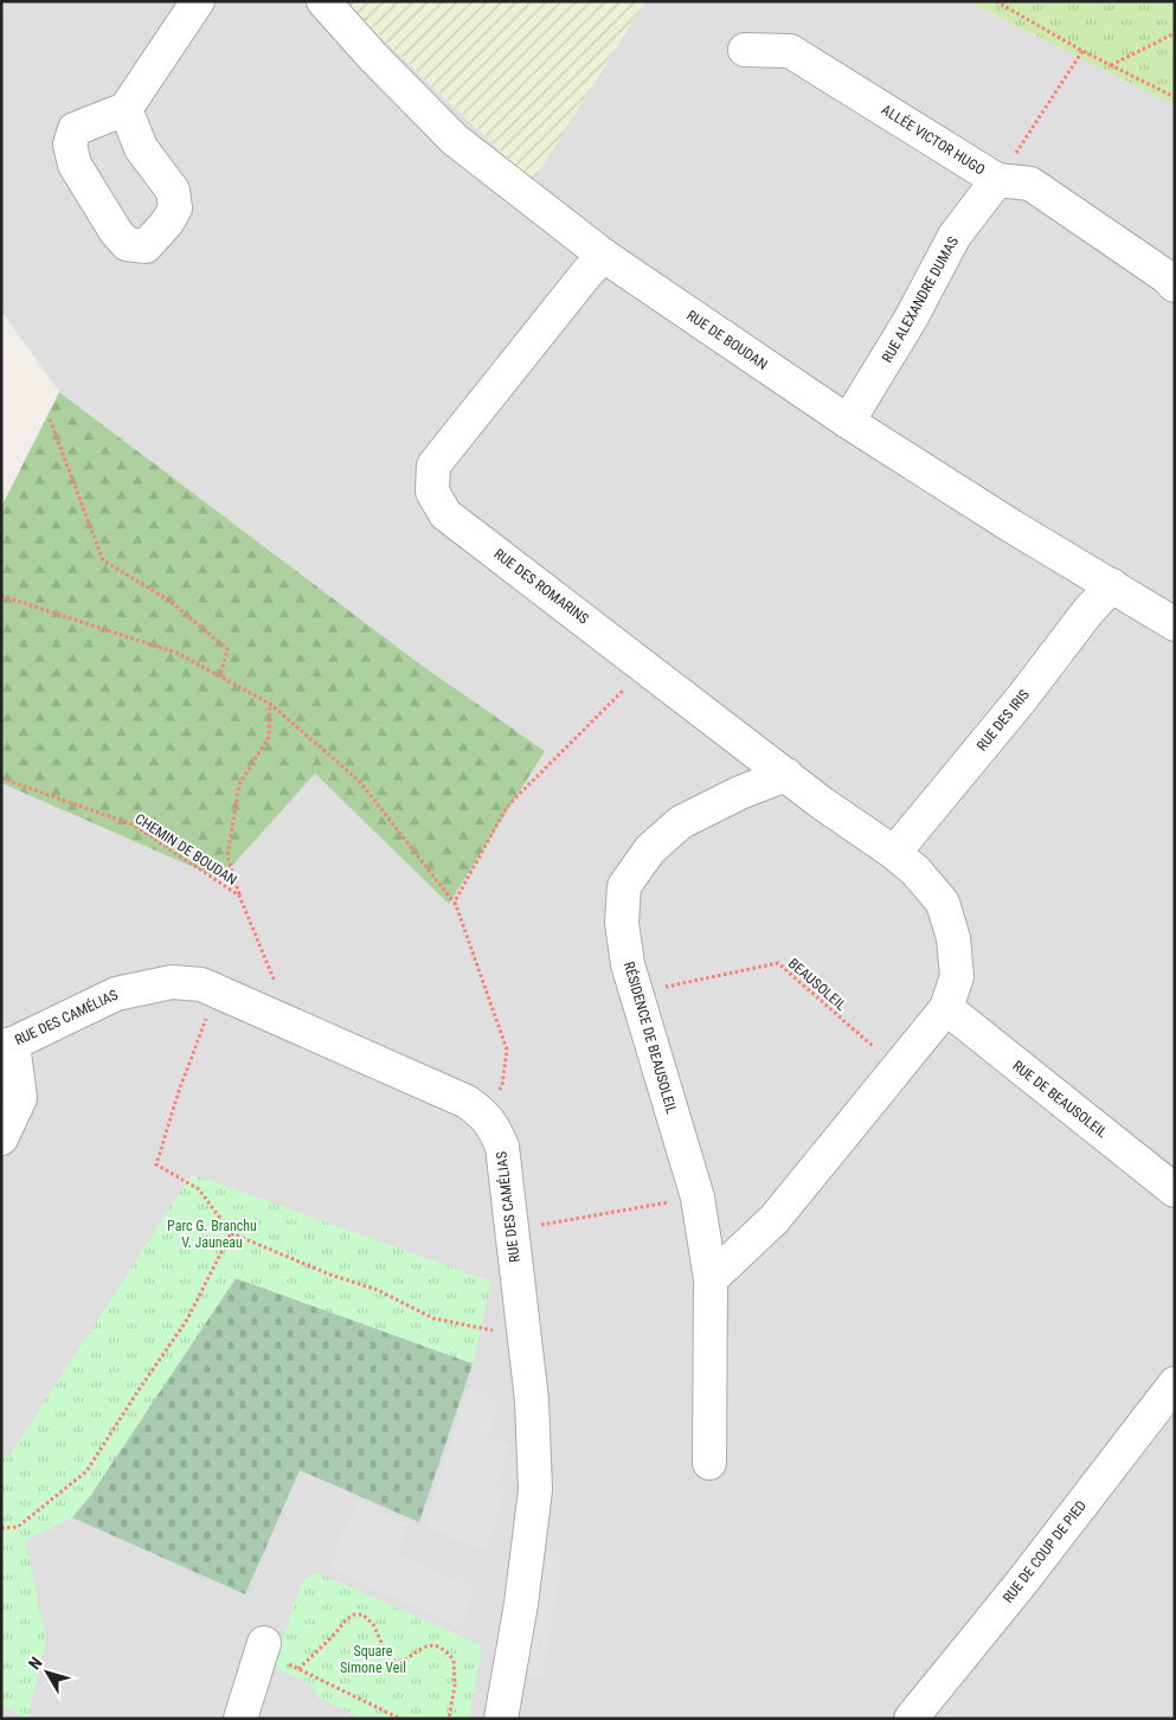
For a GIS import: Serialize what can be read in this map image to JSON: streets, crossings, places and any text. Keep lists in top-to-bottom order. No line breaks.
{"streets":{"street":["ALLÉE VICTOR HUGO","RUE ALEXANDRE DUMAS","RUE DE BOUDAN","RUE DES ROMARINS","RUE DES IRIS","RUE DES CAMÉLIAS","RÉSIDENCE DE BEAUSOLEIL","RUE DE BEAUSOLEIL","RUE DE COUP DE PIED"],"path":["CHEMIN DE BOUDAN","BEAUSOLEIL"]},"crossings":[["ALLÉE VICTOR HUGO","RUE ALEXANDRE DUMAS"],["RUE ALEXANDRE DUMAS","RUE DE BOUDAN"],["RUE DE BOUDAN","RUE DES ROMARINS"],["RUE DE BOUDAN","RUE DES IRIS"],["RUE DES ROMARINS","RUE DES IRIS"],["RUE DES ROMARINS","RÉSIDENCE DE BEAUSOLEIL"],["CHEMIN DE BOUDAN","RUE DES CAMÉLIAS"],["BEAUSOLEIL","RÉSIDENCE DE BEAUSOLEIL"]],"parks":["Parc G. Branchu V. Jauneau","Square Simone Veil"],"north":"top left"}
